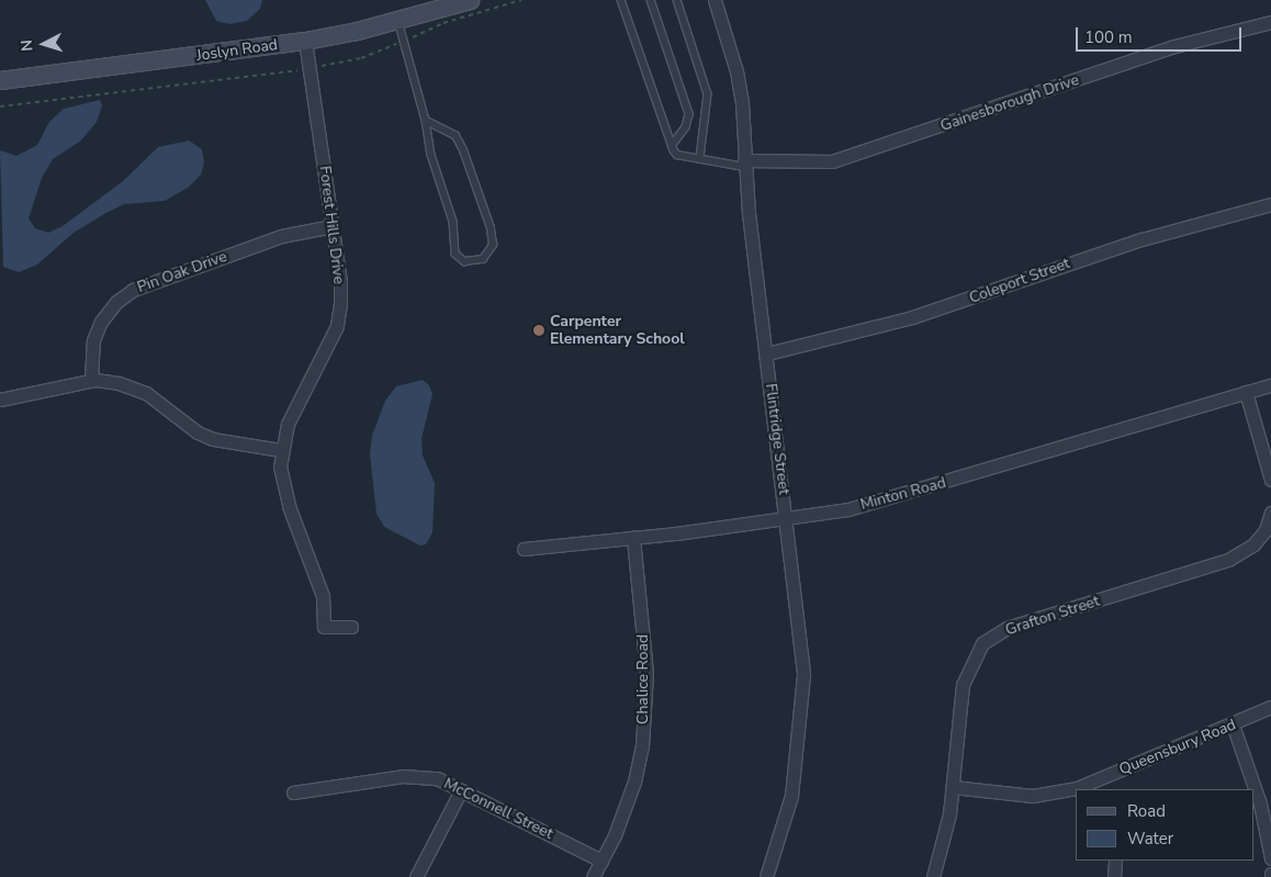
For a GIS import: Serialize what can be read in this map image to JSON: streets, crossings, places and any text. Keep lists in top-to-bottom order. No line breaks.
{"streets":{"street":["Joslyn Road","Gainesborough Drive","Forest Hills Drive","Pin Oak Drive","Coleport Street","Flintridge Street","Minton Road","Grafton Street","Chalice Road","Queensbury Road","McConnell Street"]},"crossings":[["Joslyn Road","Forest Hills Drive"],["Gainesborough Drive","Flintridge Street"],["Forest Hills Drive","Pin Oak Drive"],["Coleport Street","Flintridge Street"],["Flintridge Street","Minton Road"],["Minton Road","Chalice Road"],["Grafton Street","Queensbury Road"],["Chalice Road","McConnell Street"]],"places":["Carpenter Elementary School"],"legend":["Road","Water"],"scale_bar":"100 m","north":"left"}
